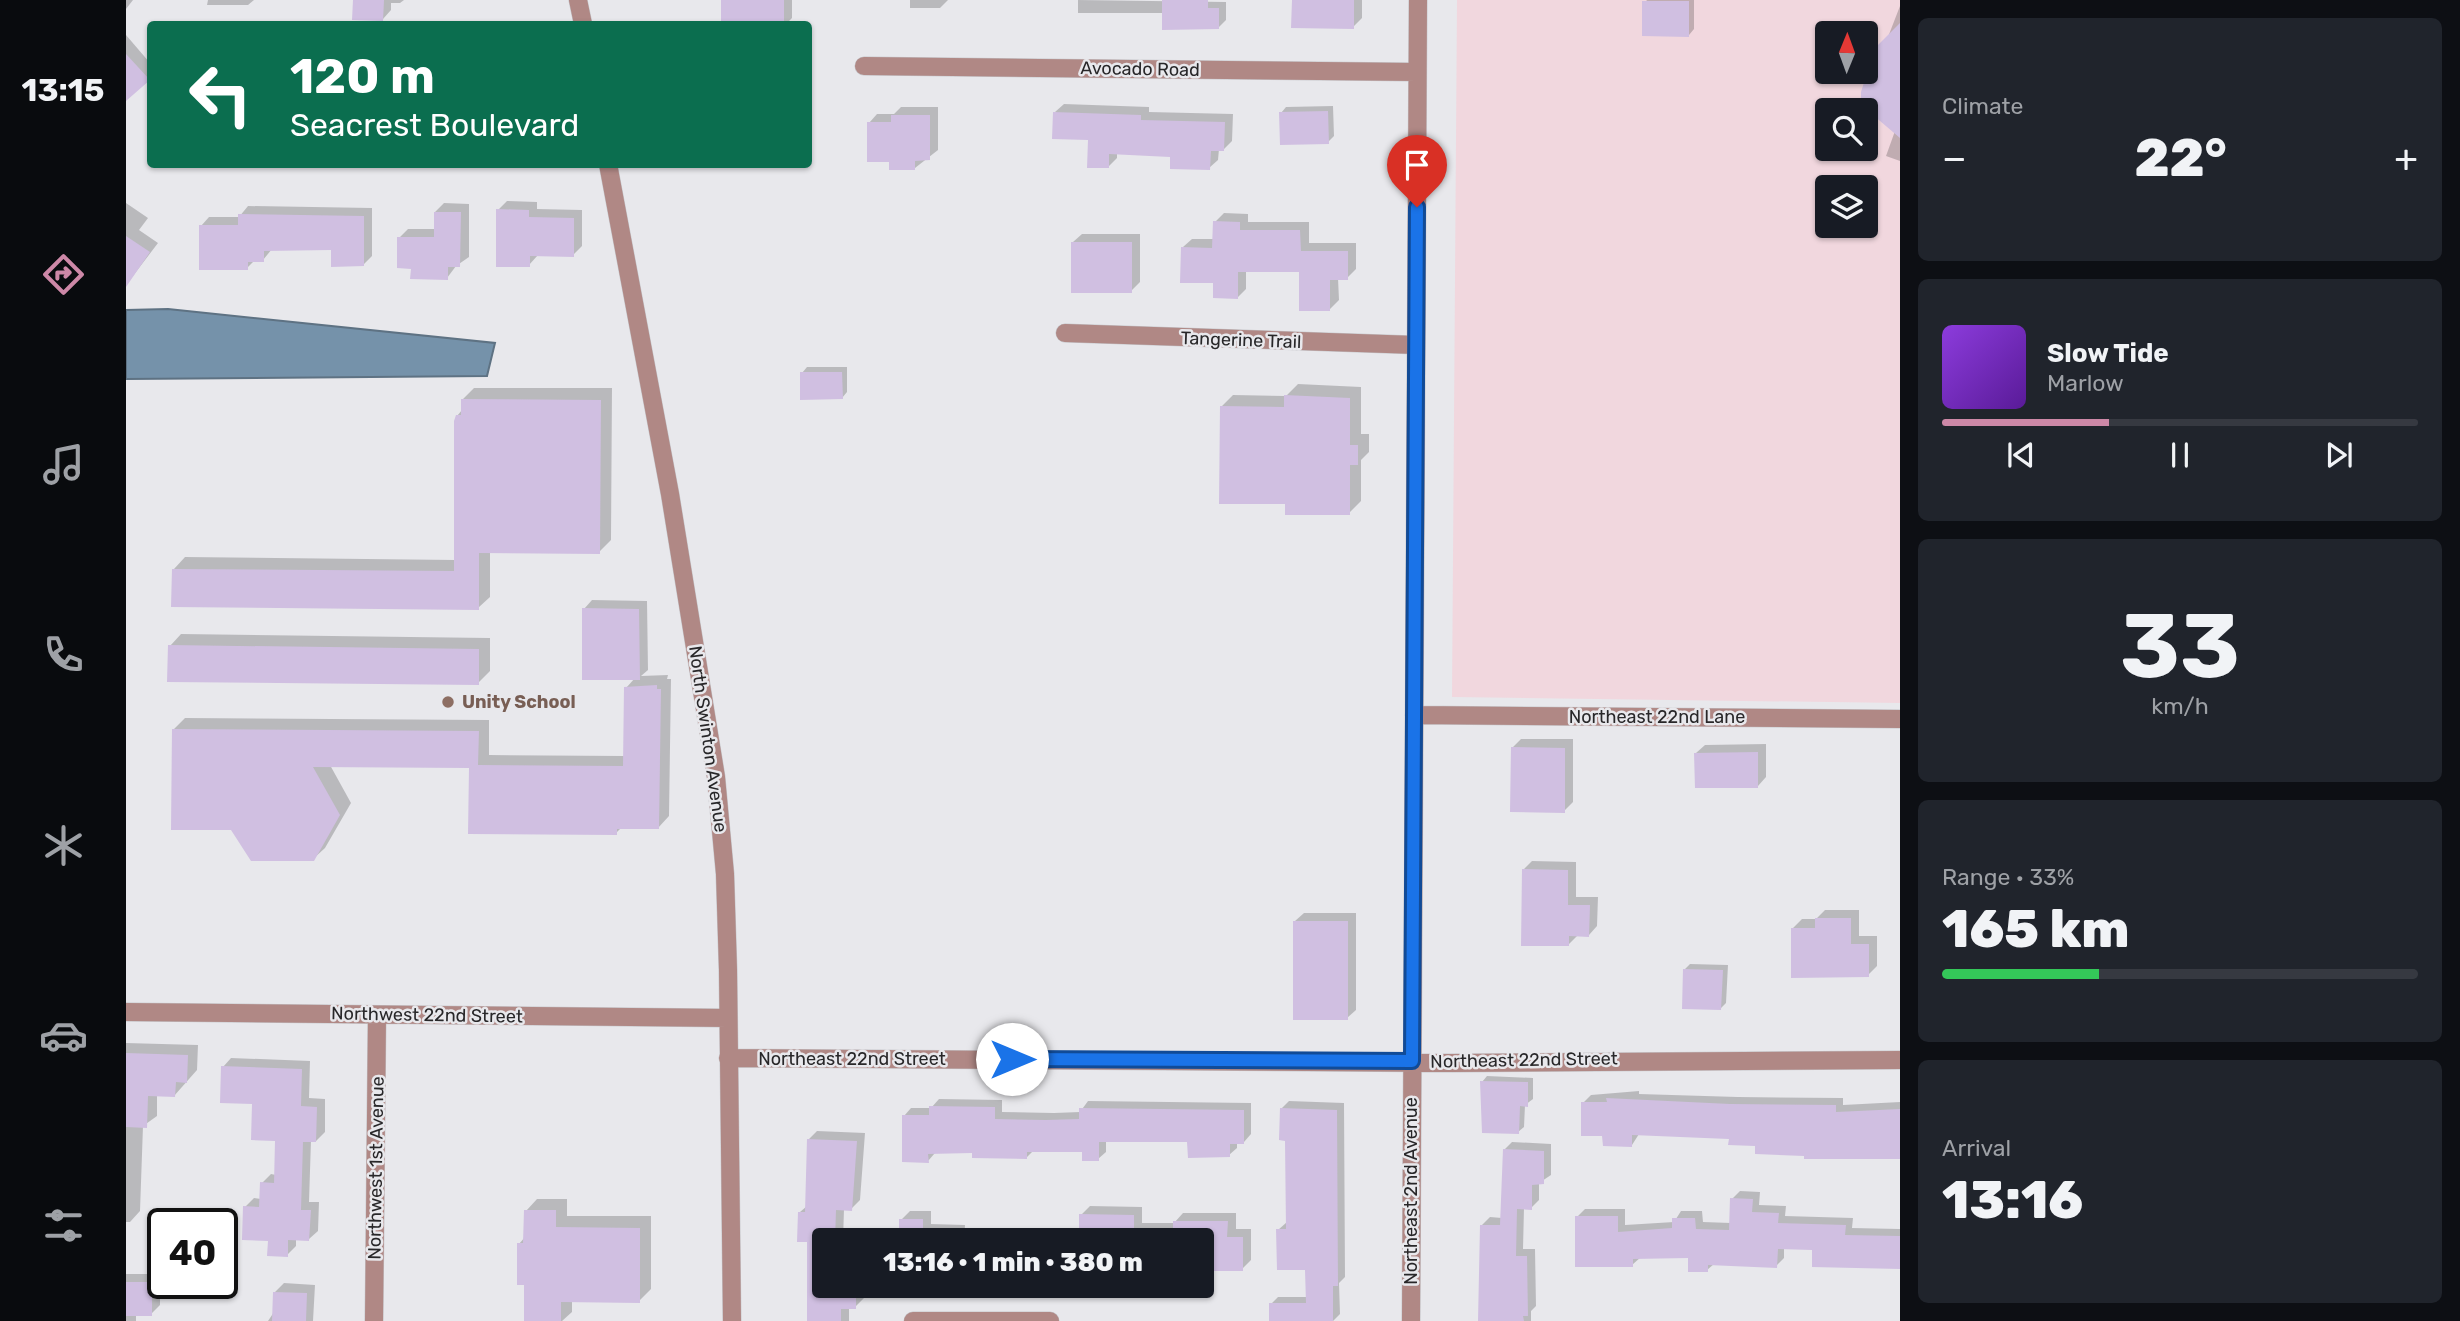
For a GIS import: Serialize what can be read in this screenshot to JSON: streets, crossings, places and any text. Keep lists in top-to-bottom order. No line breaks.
{"streets":{"street":["Avocado Road","Tangerine Trail","Northeast 22nd Lane","North Swinton Avenue","Northwest 22nd Street","Northeast 22nd Street","Northwest 1st Avenue","Northeast 2nd Avenue"]},"crossings":[["Avocado Road","Northeast 2nd Avenue"],["Tangerine Trail","Northeast 2nd Avenue"],["Northeast 22nd Lane","Northeast 2nd Avenue"],["North Swinton Avenue","Northwest 22nd Street"],["North Swinton Avenue","Northeast 22nd Street"],["Northwest 22nd Street","Northwest 1st Avenue"],["Northeast 22nd Street","Northeast 2nd Avenue"]],"places":["Unity School"],"north":"top","page":{"tabs":"13:15","tile":["Climate",["33","km/h"],["Range · 33%","165 km"],["Arrival","13:16"]],"turn":["120 m","Seacrest Boulevard"],"heat":["−","22°","+"],"song":["Slow Tide","Marlow"],"limit":"40","trip":"13:16 · 1 min · 380 m"}}
